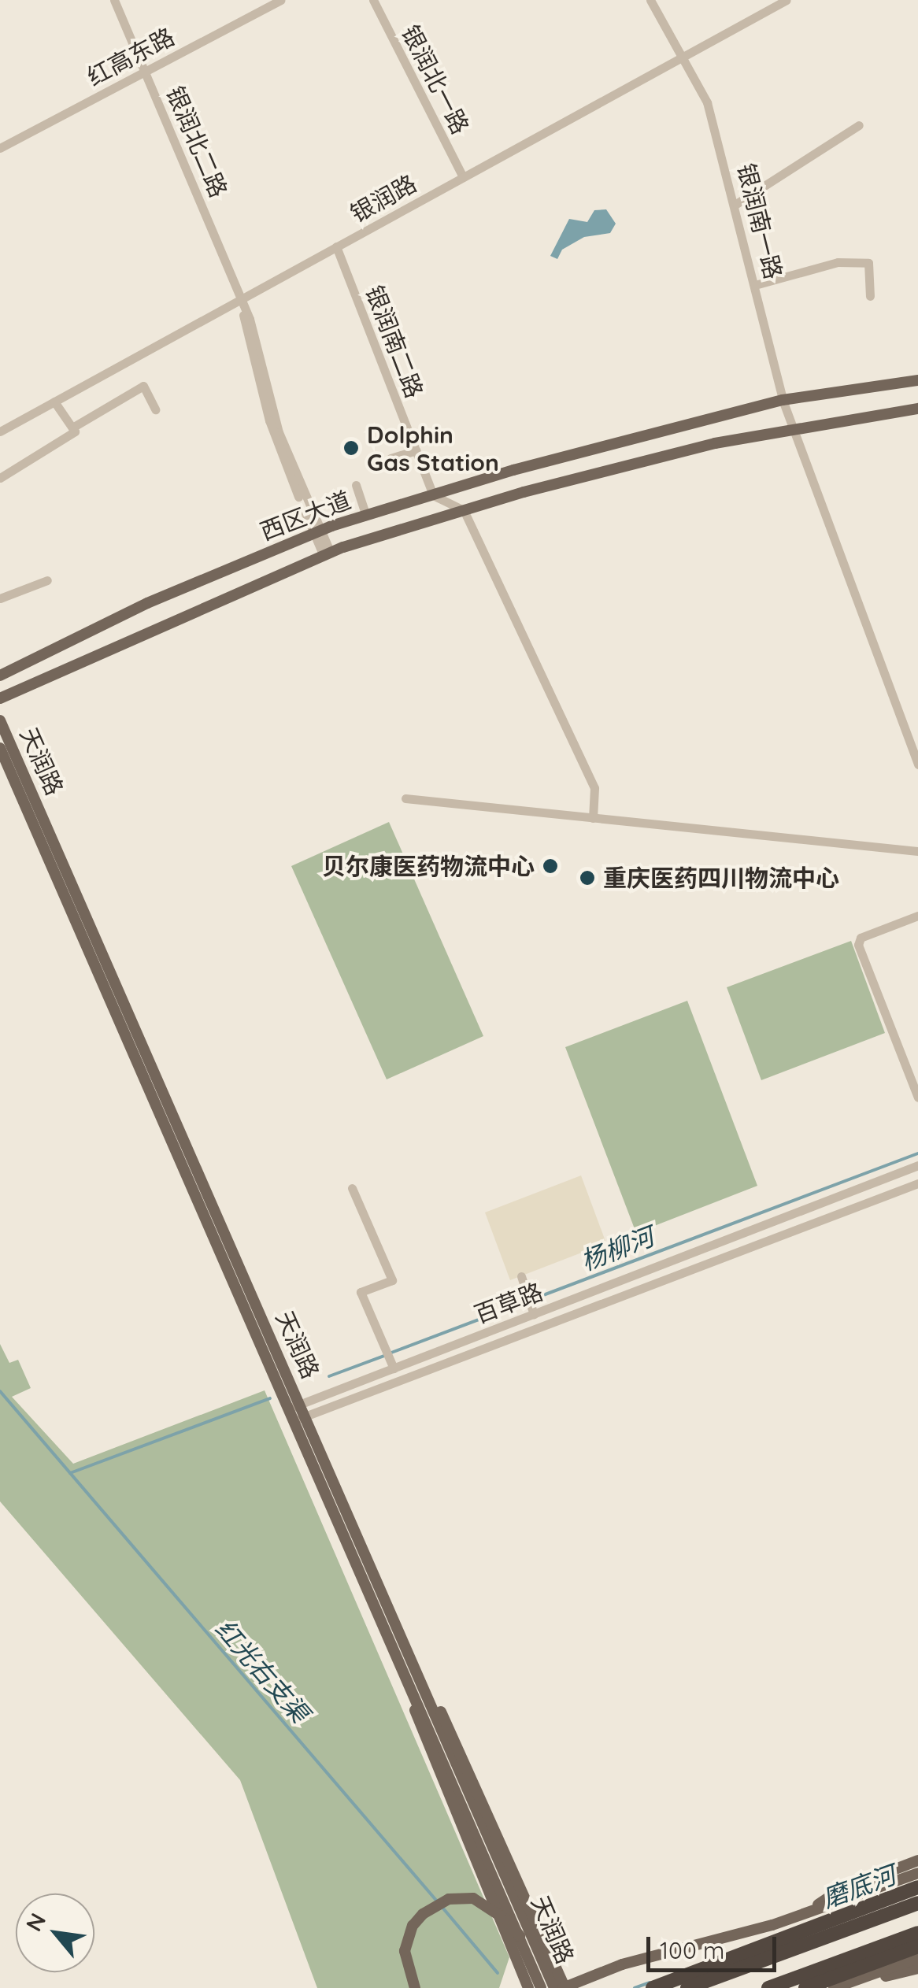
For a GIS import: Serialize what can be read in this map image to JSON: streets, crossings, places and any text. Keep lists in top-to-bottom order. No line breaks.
{"streets":{"main road":["西区大道","天润路"],"street":["红高东路","银润北一路","银润北二路","银润路","银润南一路","银润南二路","百草路"]},"crossings":[["红高东路","银润北二路"],["银润北一路","银润路"],["银润北二路","银润路"],["银润北二路","西区大道"],["银润路","银润南一路"],["银润路","银润南二路"],["银润南一路","西区大道"],["银润南二路","西区大道"],["天润路","百草路"]],"water":["杨柳河","红光右支渠","磨底河"],"places":["Dolphin Gas Station","贝尔康医药物流中心","重庆医药四川物流中心"],"scale_bar":"100 m","north":"top left"}
